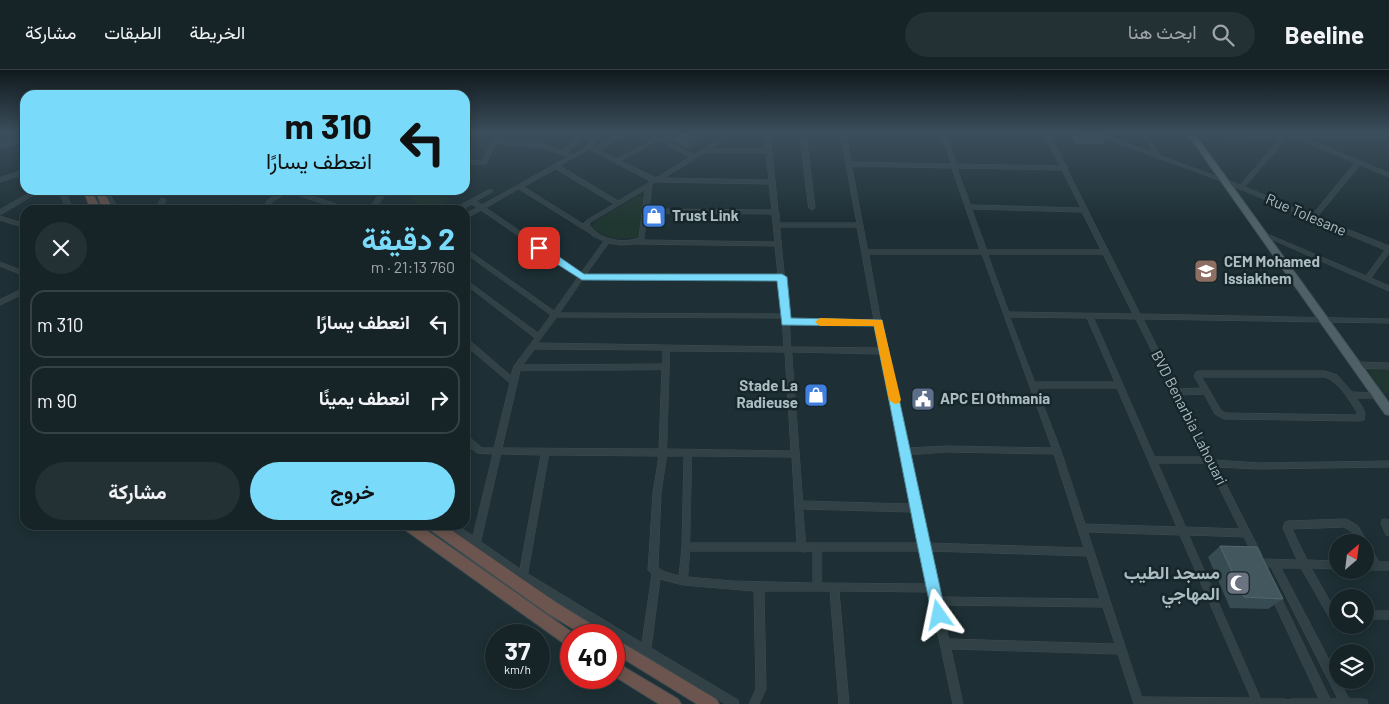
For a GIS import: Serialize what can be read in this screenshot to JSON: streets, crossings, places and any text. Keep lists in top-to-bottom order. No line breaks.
{"streets":{"street":["Rue Tolesane","BVD Benarbia Lahouari"]},"places":{"shop":["Trust Link","Stade La Radieuse"],"school or university":["CEM Mohamed Issiakhem"],"public building":["APC El Othmania"],"mosque":["مسجد الطيب المهاجي"]},"north":"top right","page":{"header":"Beeline","search":"ابحث هنا","nav":["الخريطة","الطبقات","مشاركة"],"turn":["310 m","انعطف يسارًا"],"heading":["2 دقيقة","760 m · 21:13"],"list":[{"name":"انعطف يسارًا","value":"310 m"},{"name":"انعطف يمينًا","value":"90 m"}],"buttons":["خروج","مشاركة"],"speed":"37 km/h","limit":"40"}}
